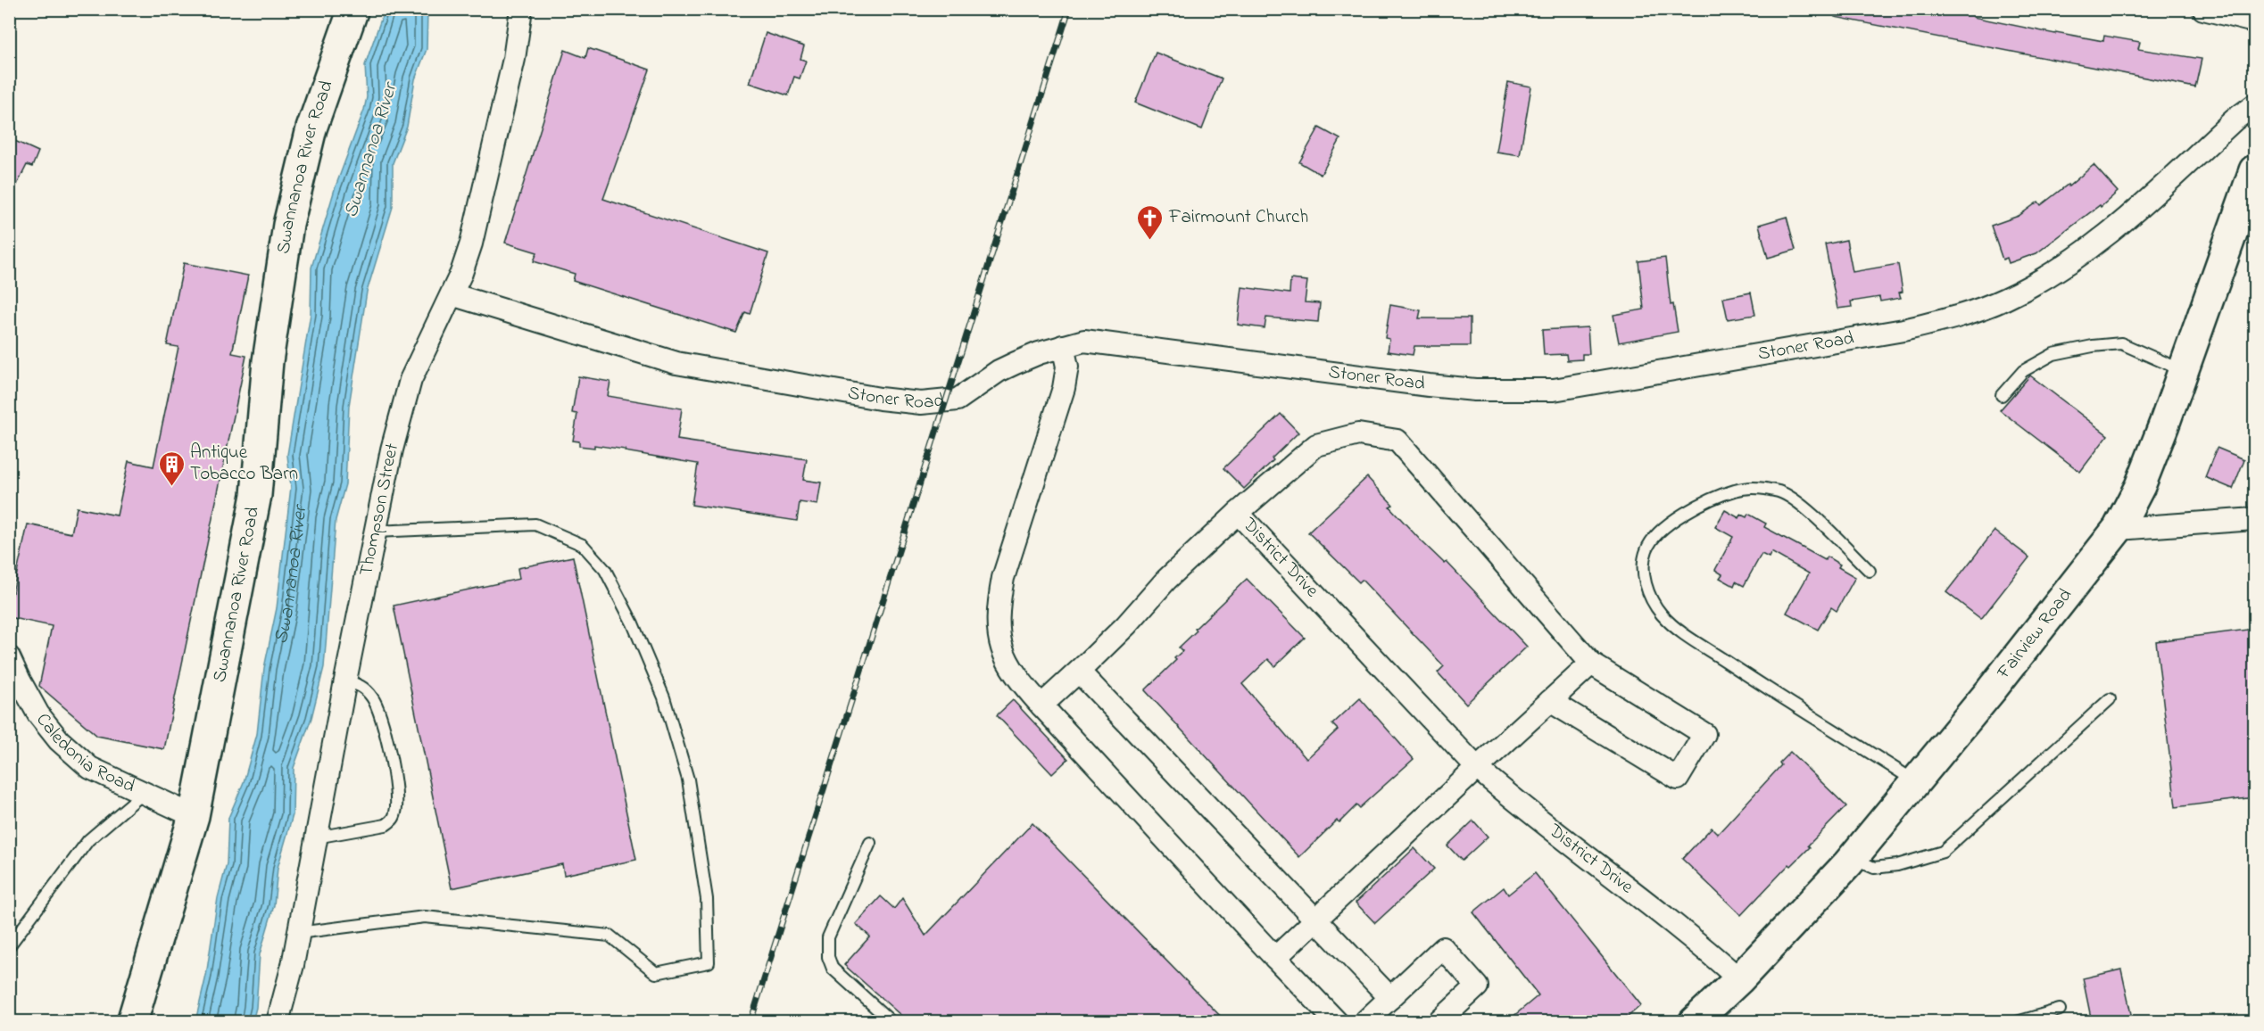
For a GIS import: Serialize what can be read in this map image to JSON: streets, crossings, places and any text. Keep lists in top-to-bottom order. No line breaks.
{"streets":{"main road":["Swannanoa River Road","Fairview Road"],"street":["Stoner Road","Thompson Street","District Drive","Caledonia Road"]},"crossings":[["Swannanoa River Road","Caledonia Road"],["Stoner Road","Thompson Street"],["District Drive","Fairview Road"]],"water":["Swannanoa River"],"places":{"church":["Fairmount Church"],"building":["Antique Tobacco Barn"]}}
